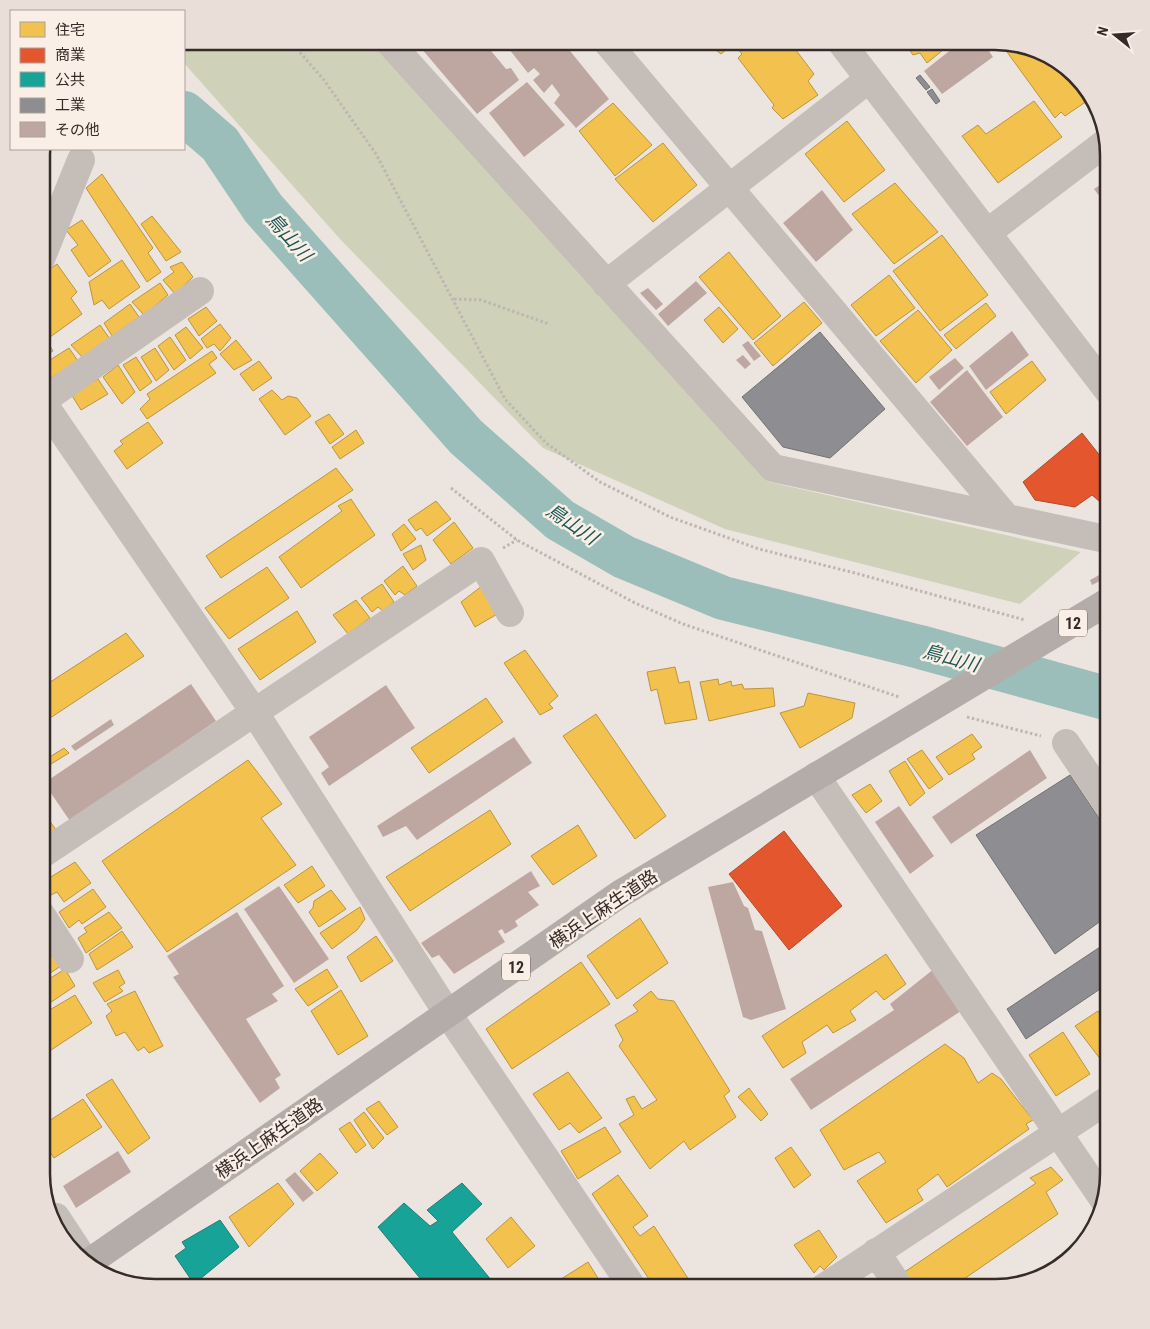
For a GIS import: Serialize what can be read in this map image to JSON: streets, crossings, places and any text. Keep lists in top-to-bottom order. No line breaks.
{"streets":{"main road":["12","横浜上麻生道路"]},"crossings":[["12","横浜上麻生道路"]],"water":["鳥山川"],"legend":["住宅","商業","公共","工業","その他"],"north":"left"}
